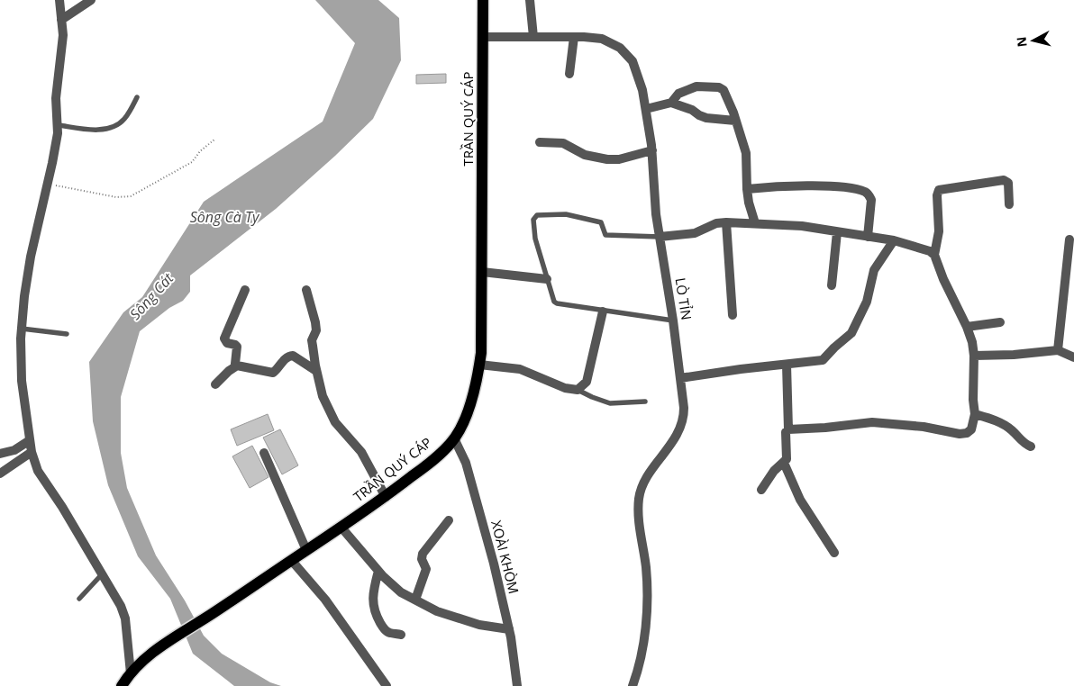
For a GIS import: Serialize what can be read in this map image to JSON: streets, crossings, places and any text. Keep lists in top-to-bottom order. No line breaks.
{"streets":{"main road":["TRẦN QUÝ CÁP"],"street":["LÒ TỈN","XOÀI KHÒM"]},"crossings":[["TRẦN QUÝ CÁP","LÒ TỈN"],["TRẦN QUÝ CÁP","XOÀI KHÒM"]],"water":["Sông Cà Ty","Sông Cát"],"north":"left"}
